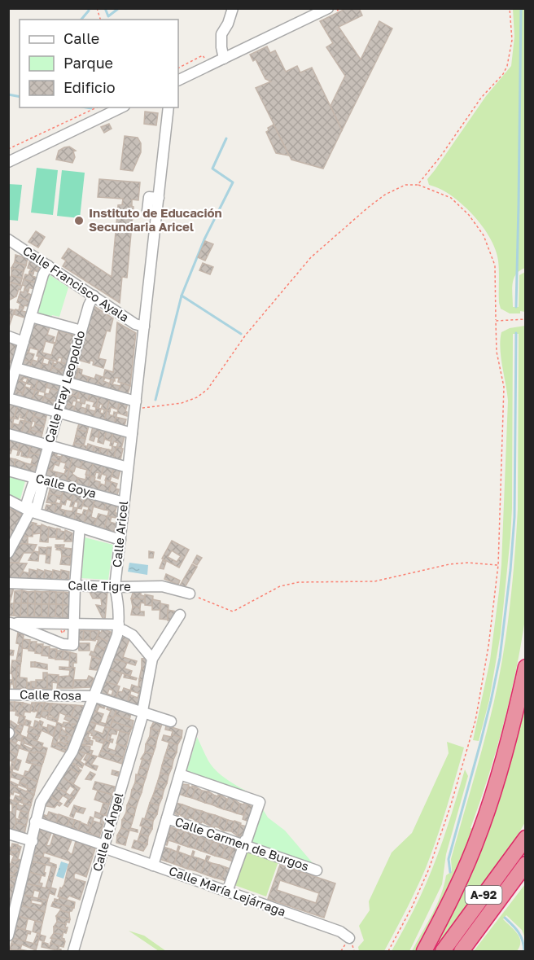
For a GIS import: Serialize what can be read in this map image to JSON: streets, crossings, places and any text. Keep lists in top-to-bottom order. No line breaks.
{"streets":{"highway":["A-92"],"street":["Calle Francisco Ayala","Calle Fray Leopoldo","Calle Goya","Calle Aricel","Calle Tigre","Calle Rosa","Calle el Ángel","Calle Carmen de Burgos","Calle María Lejárraga"]},"crossings":[["Calle Francisco Ayala","Calle Fray Leopoldo"],["Calle Francisco Ayala","Calle Aricel"],["Calle Fray Leopoldo","Calle Goya"],["Calle Goya","Calle Aricel"],["Calle Aricel","Calle Tigre"],["Calle Aricel","Calle Rosa"],["Calle Aricel","Calle María Lejárraga"],["Calle Rosa","Calle el Ángel"],["Calle el Ángel","Calle María Lejárraga"]],"places":["Instituto de Educación Secundaria Aricel"],"legend":["Calle","Parque","Edificio"]}
